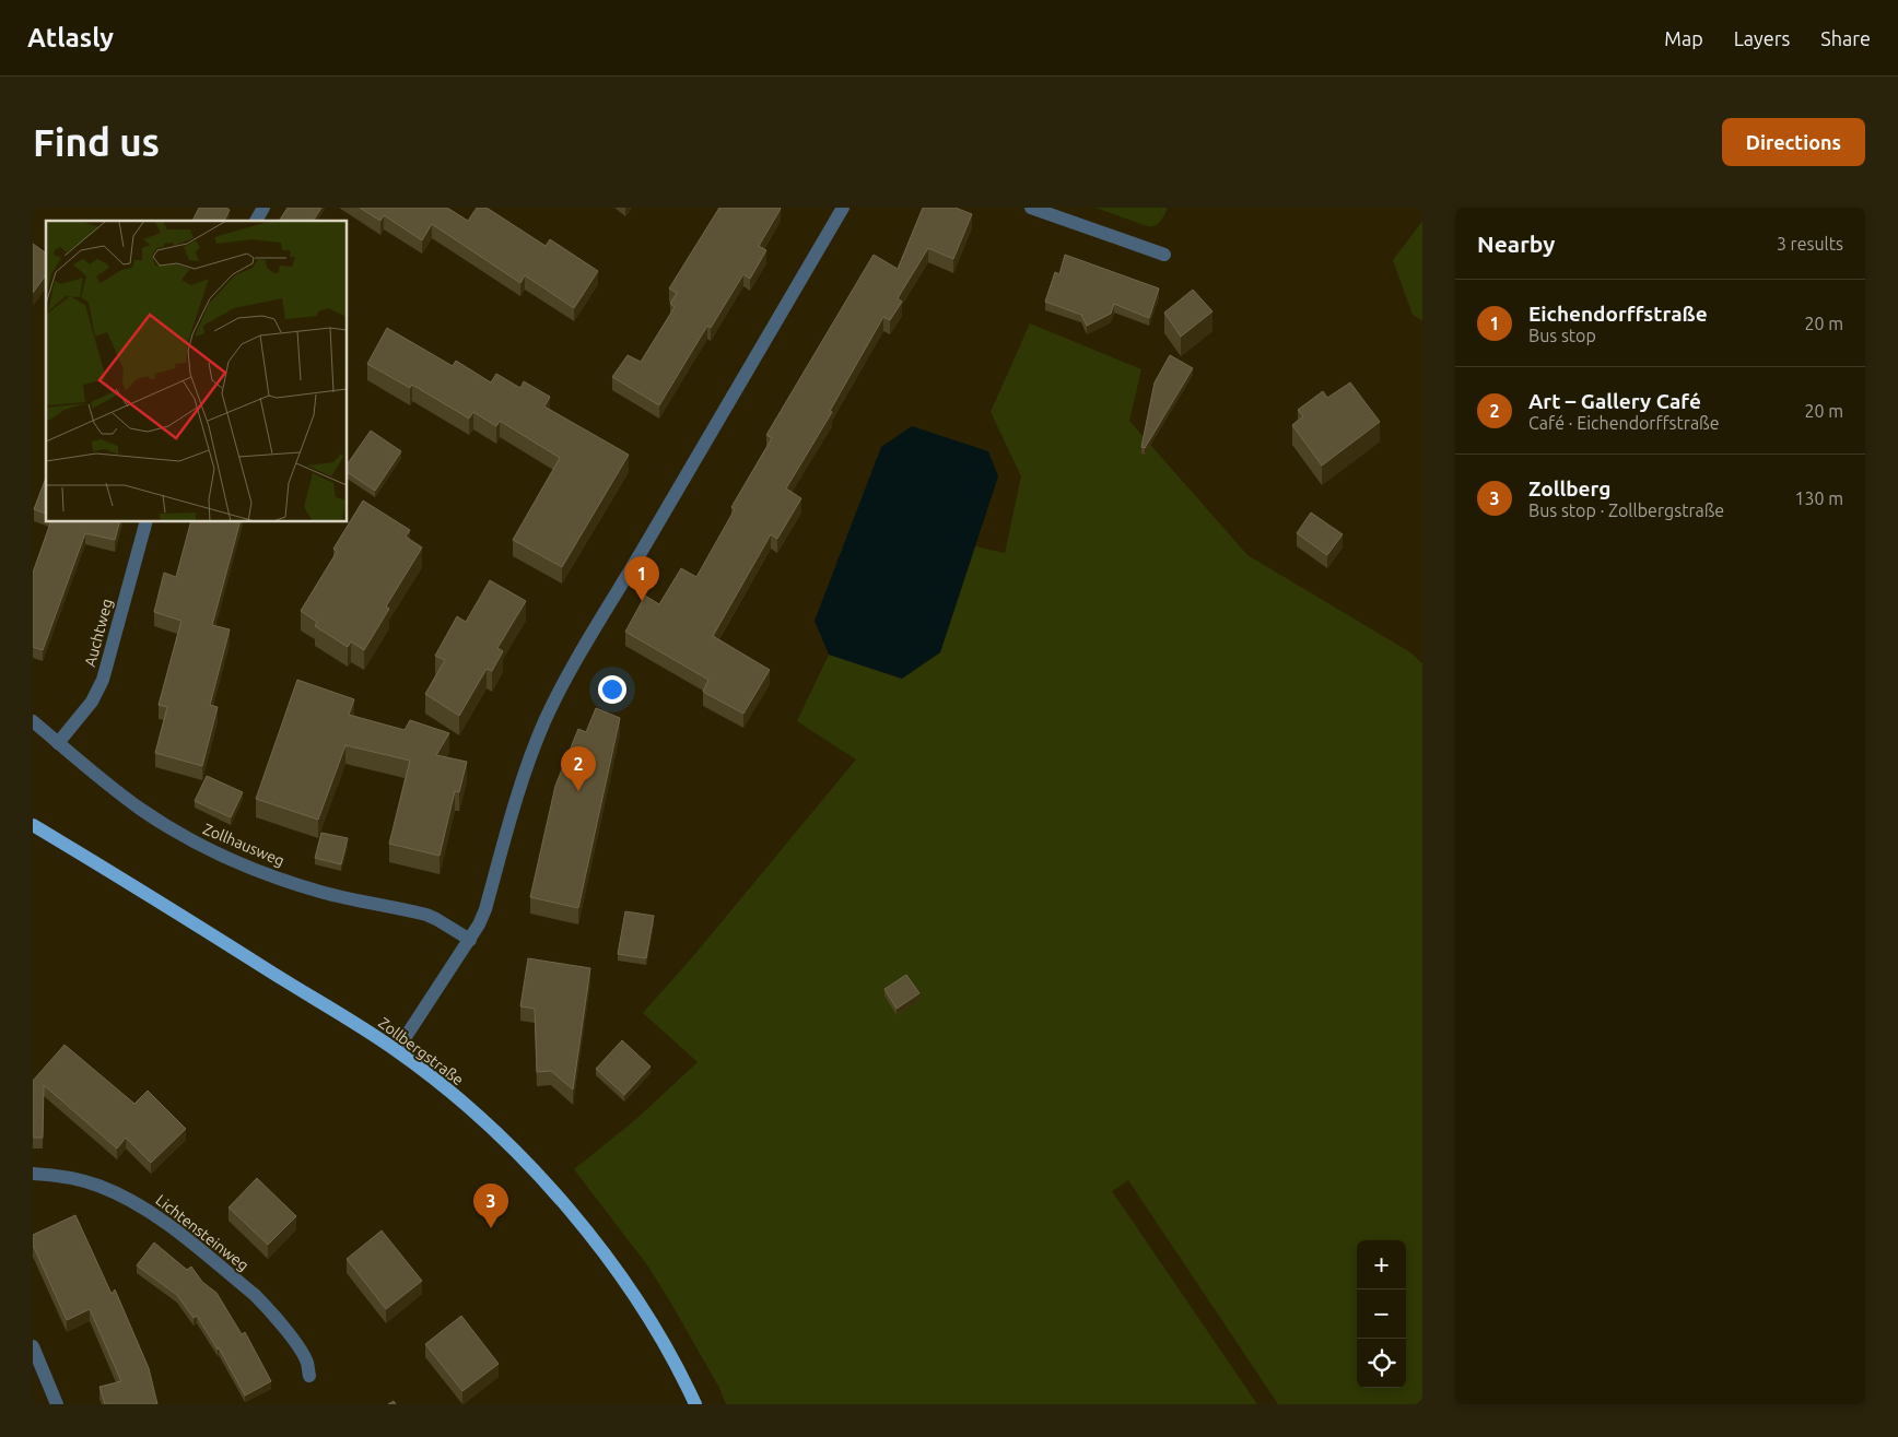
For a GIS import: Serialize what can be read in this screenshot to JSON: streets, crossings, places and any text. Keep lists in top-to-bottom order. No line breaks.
{"streets":{"main road":["Zollbergstraße"],"street":["Auchtweg","Zollhausweg","Lichtensteinweg"]},"crossings":[["Auchtweg","Zollhausweg"]],"page":{"header":"Atlasly","nav":["Map","Layers","Share"],"buttons":"Directions","title":"Find us","heading":["Nearby","3 results"],"list":[{"mark":"1","name":"Eichendorffstraße","note":"Bus stop","value":"20 m"},{"mark":"2","name":"Art – Gallery Café","note":"Café · Eichendorffstraße","value":"20 m"},{"mark":"3","name":"Zollberg","note":"Bus stop · Zollbergstraße","value":"130 m"}],"pins":["1","2","3"],"map_buttons":["+","−"]}}
